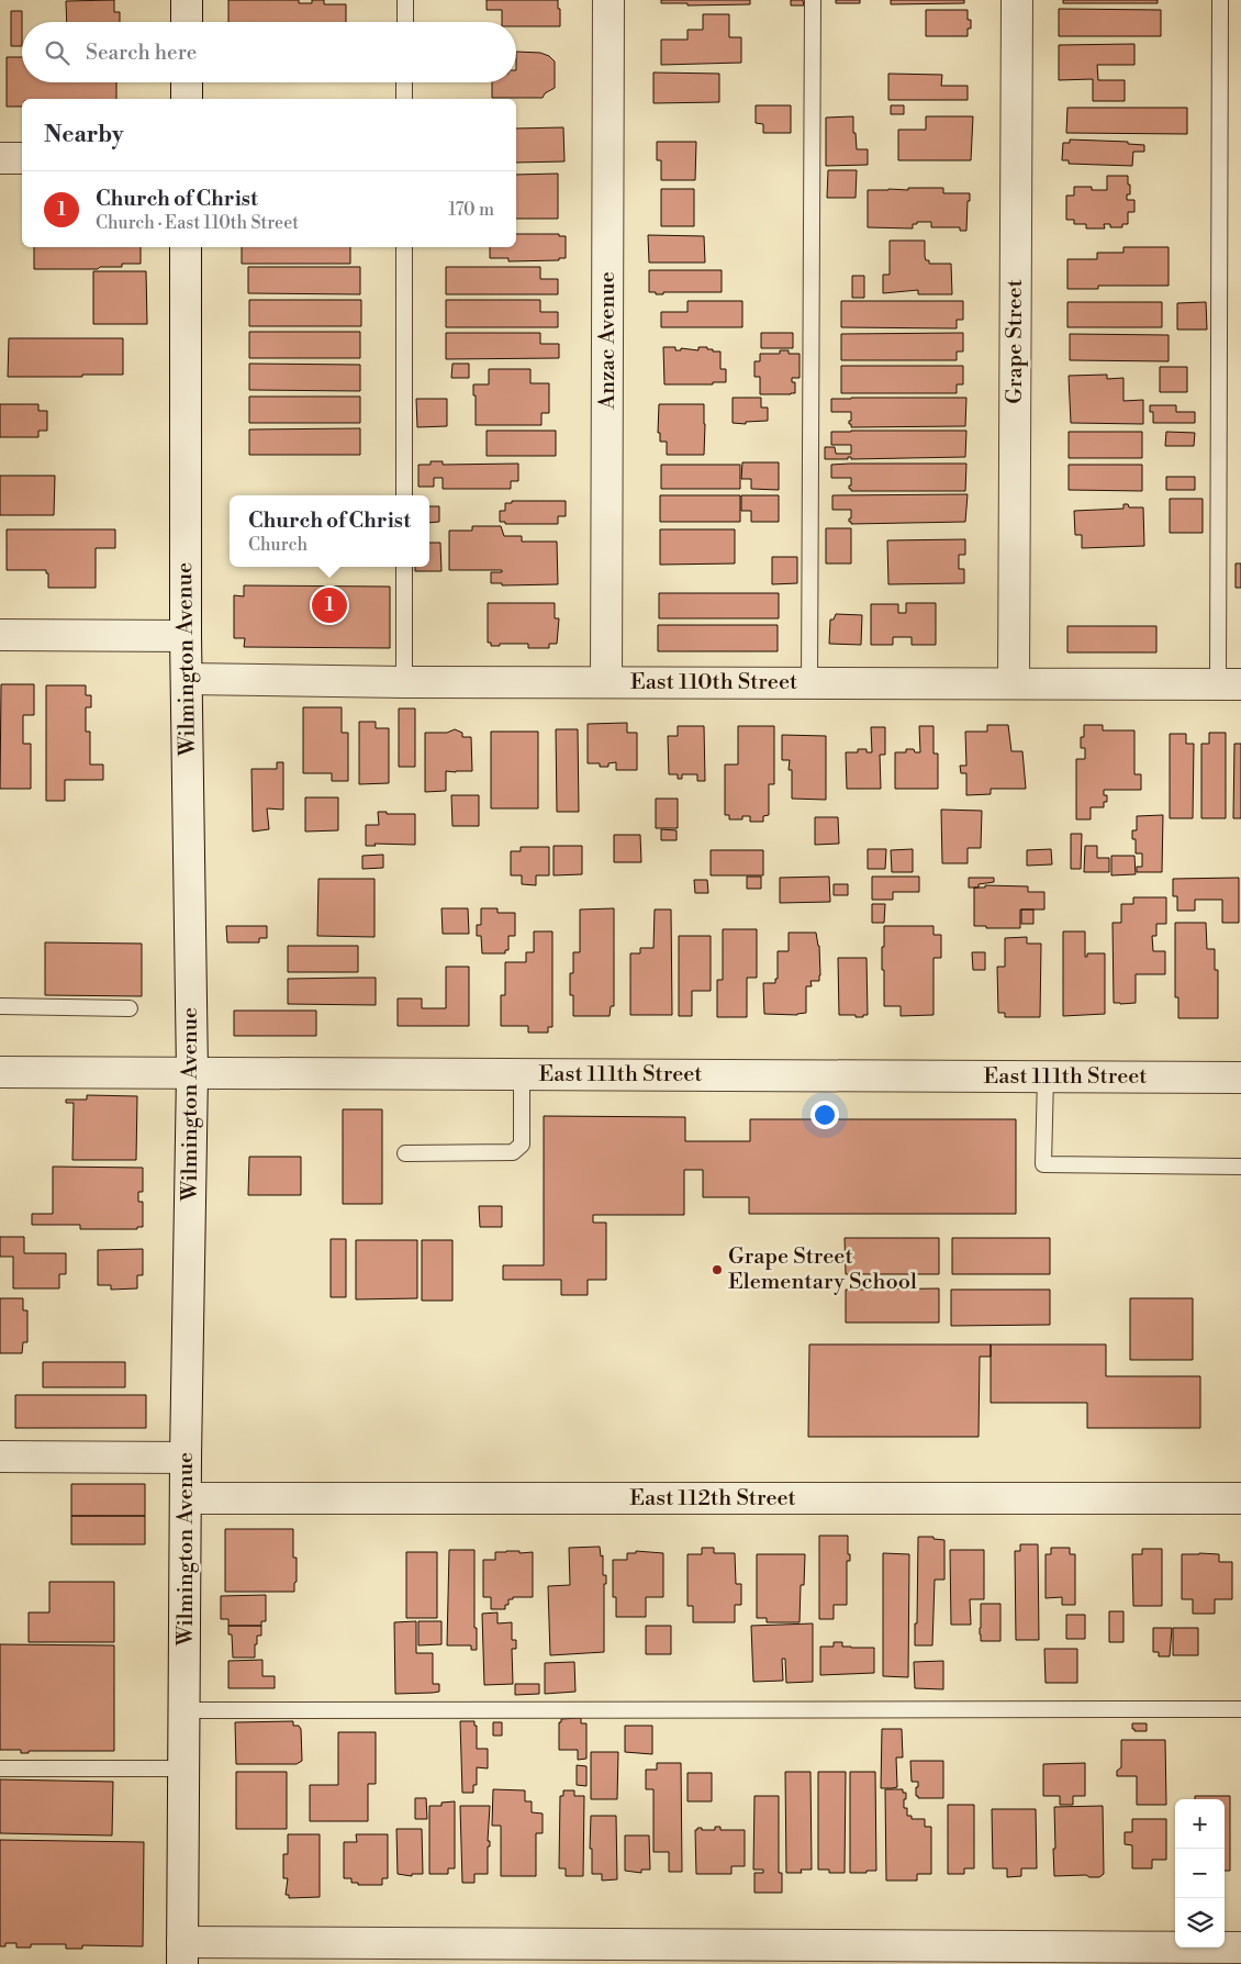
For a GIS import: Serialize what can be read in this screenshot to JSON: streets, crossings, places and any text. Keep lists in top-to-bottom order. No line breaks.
{"streets":{"street":["Anzac Avenue","Grape Street","Wilmington Avenue","East 110th Street","East 111th Street","East 112th Street"]},"crossings":[["Anzac Avenue","East 110th Street"],["Grape Street","East 110th Street"],["Wilmington Avenue","East 110th Street"],["Wilmington Avenue","East 111th Street"],["Wilmington Avenue","East 112th Street"]],"places":["Grape Street Elementary School"],"page":{"search":"Search here","heading":"Nearby","list":[{"mark":"1","name":"Church of Christ","note":"Church · East 110th Street","value":"170 m"}],"popup":["Church of Christ","Church"],"pins":"1","map_buttons":["+","−"]}}
